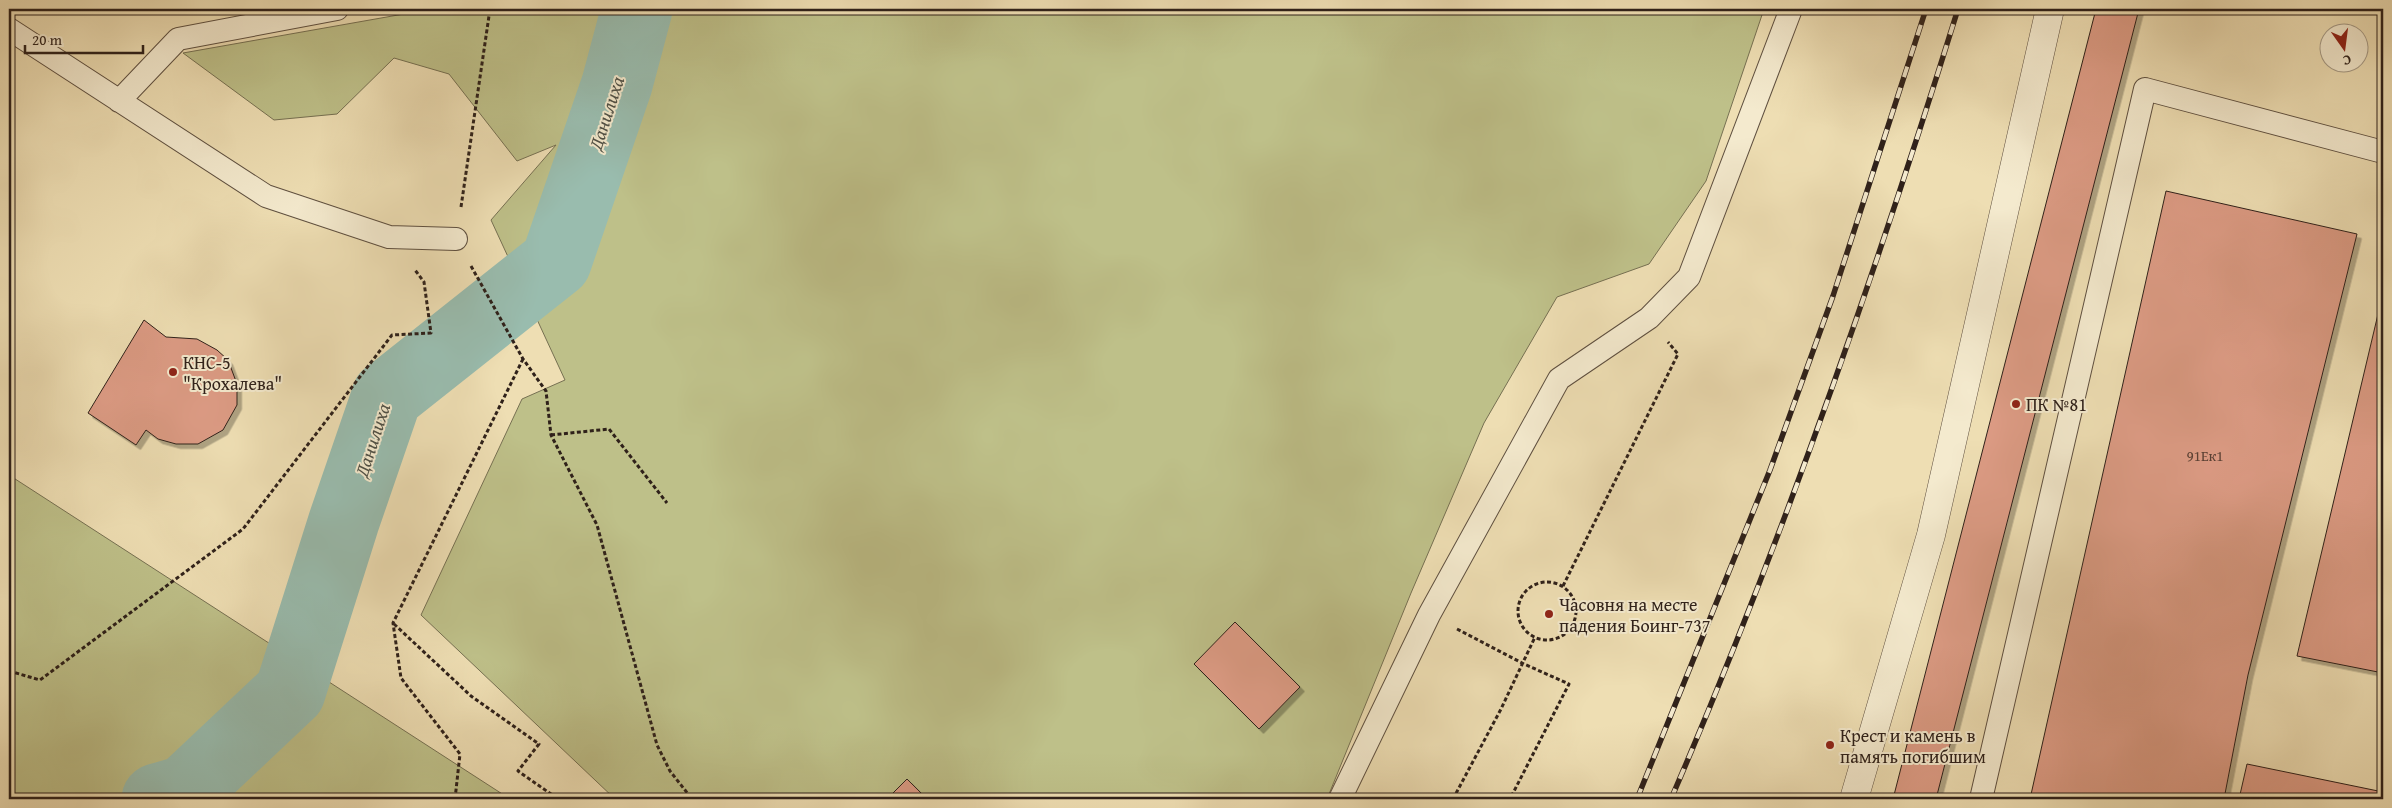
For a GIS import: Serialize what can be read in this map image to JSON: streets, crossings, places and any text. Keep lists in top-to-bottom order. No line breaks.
{"water":["Данилиха"],"places":["КНС-5 \"Крохалева\"","ПК №81","Часовня на месте падения Боинг-737","Крест и камень в память погибшим"],"house_numbers":["91Ек1"],"scale_bar":"20 m","north":"bottom"}
